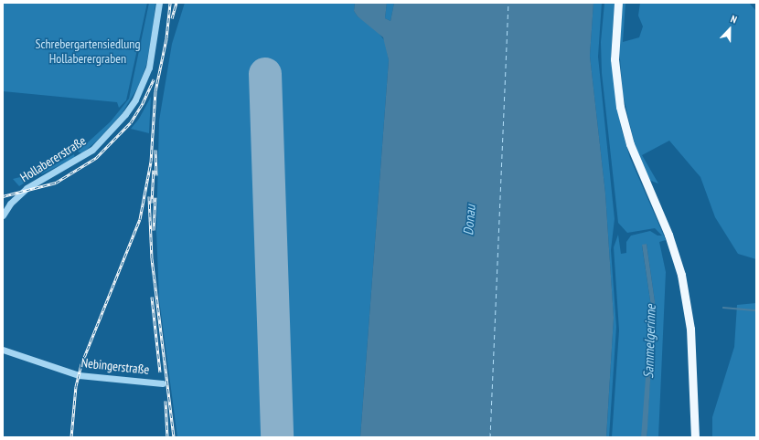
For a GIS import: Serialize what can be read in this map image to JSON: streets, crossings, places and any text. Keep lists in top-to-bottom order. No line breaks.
{"streets":{"street":["Hollabererstraße","Nebingerstraße"]},"water":["Donau","Sammelgerinne"],"parks":["Schrebergartensiedlung Hollaberergraben"],"north":"top"}
